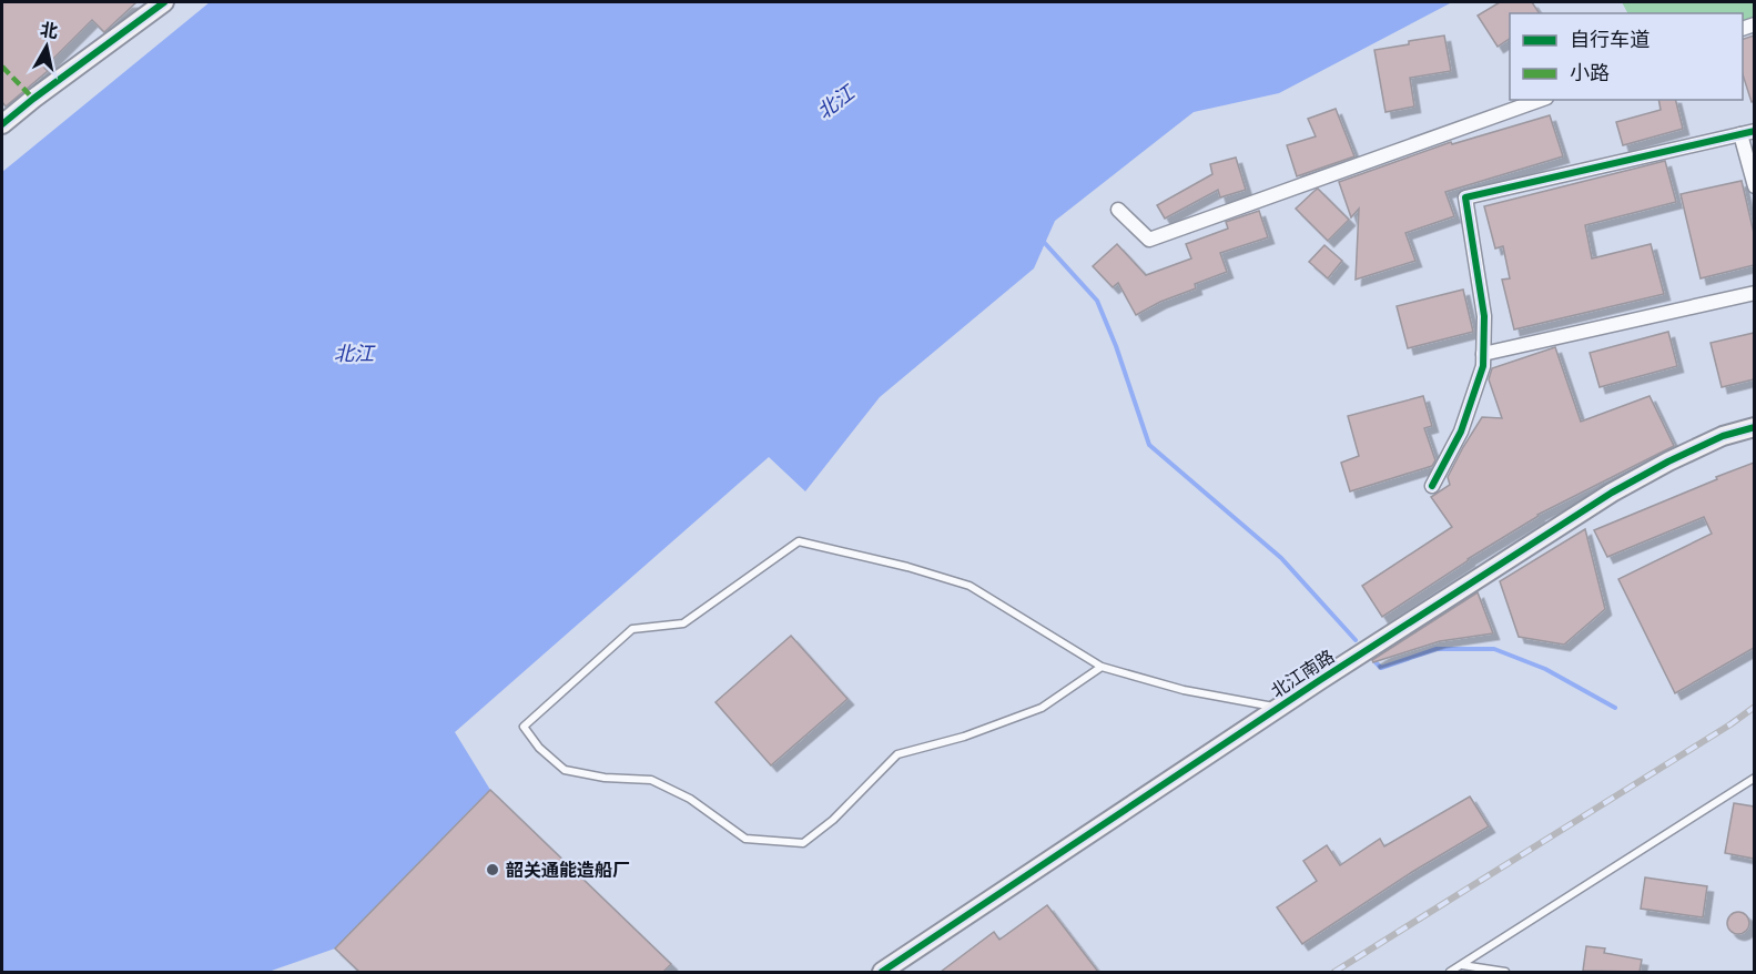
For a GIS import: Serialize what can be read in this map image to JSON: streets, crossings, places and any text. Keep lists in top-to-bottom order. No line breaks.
{"streets":{"street":["北江南路"]},"water":["北江"],"places":["韶关通能造船厂"],"legend":["自行车道","小路"],"north":"top"}
